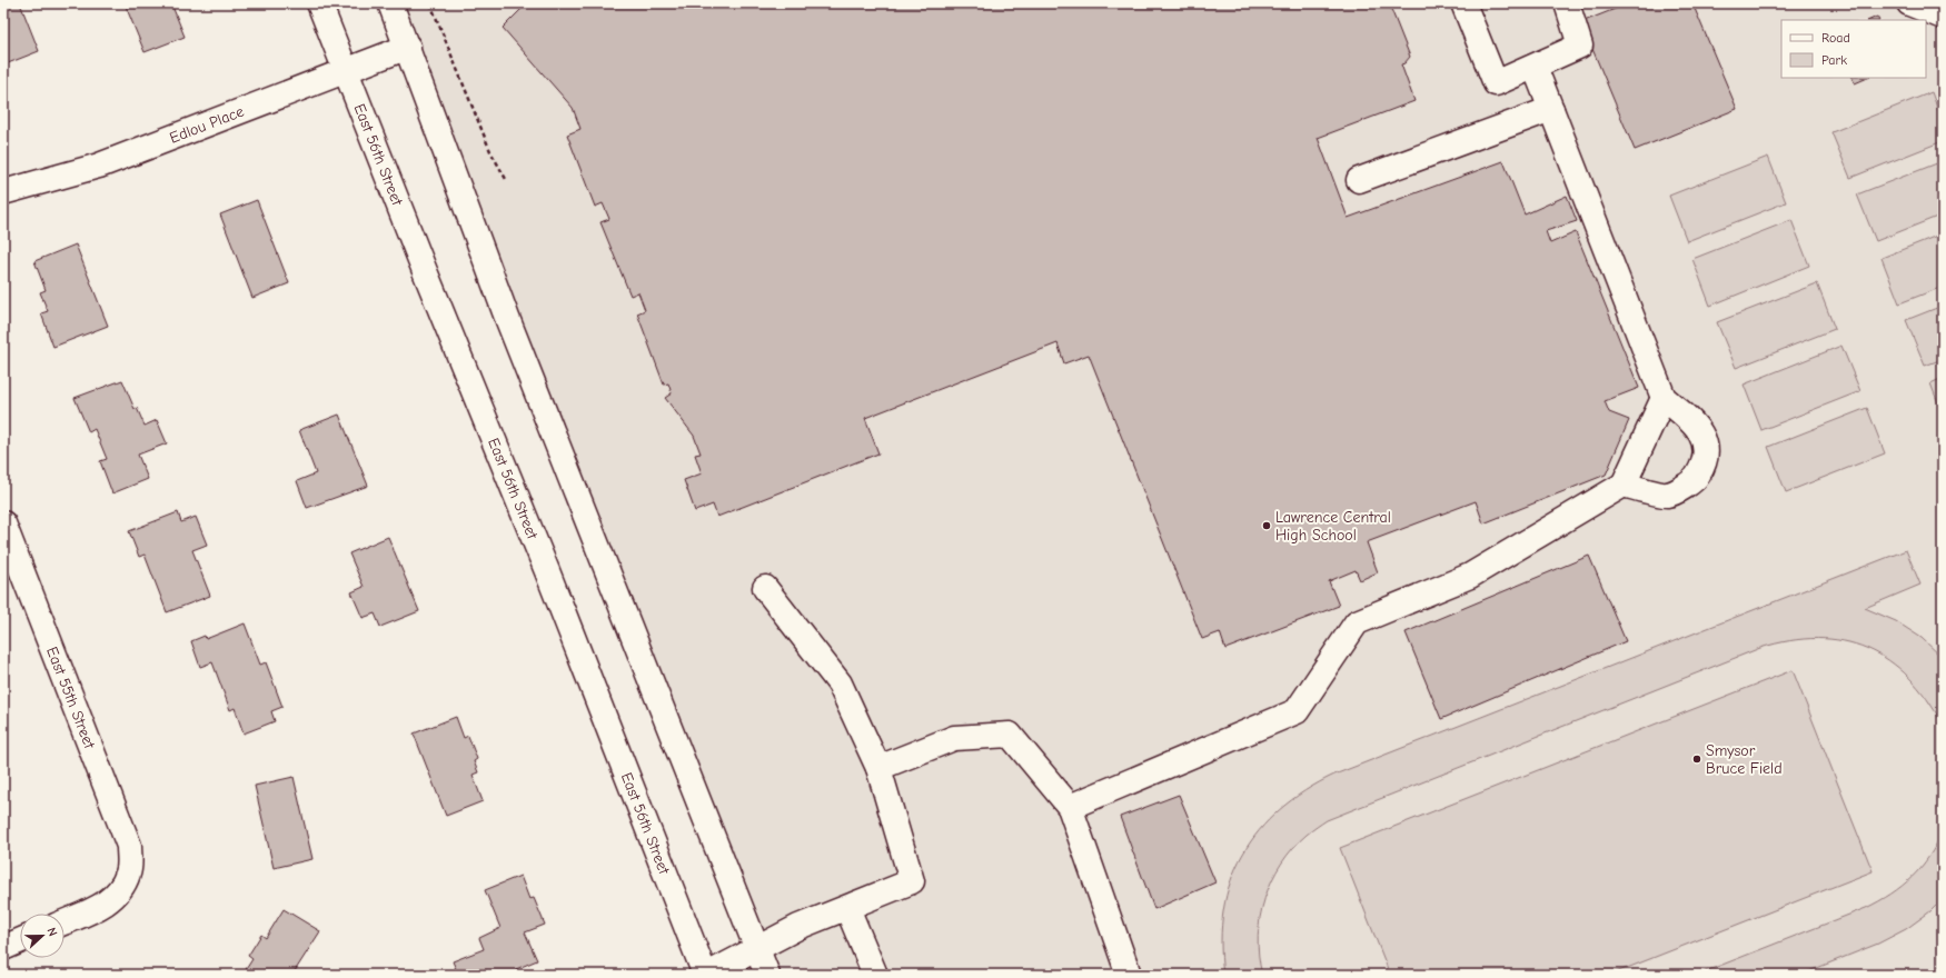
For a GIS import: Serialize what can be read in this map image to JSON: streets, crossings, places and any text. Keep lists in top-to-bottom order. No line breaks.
{"streets":{"main road":["Edlou Place","East 56th Street","East 55th Street"]},"crossings":[["Edlou Place","East 56th Street"]],"places":["Lawrence Central High School","Smysor Bruce Field"],"legend":["Road","Park"],"north":"right"}
